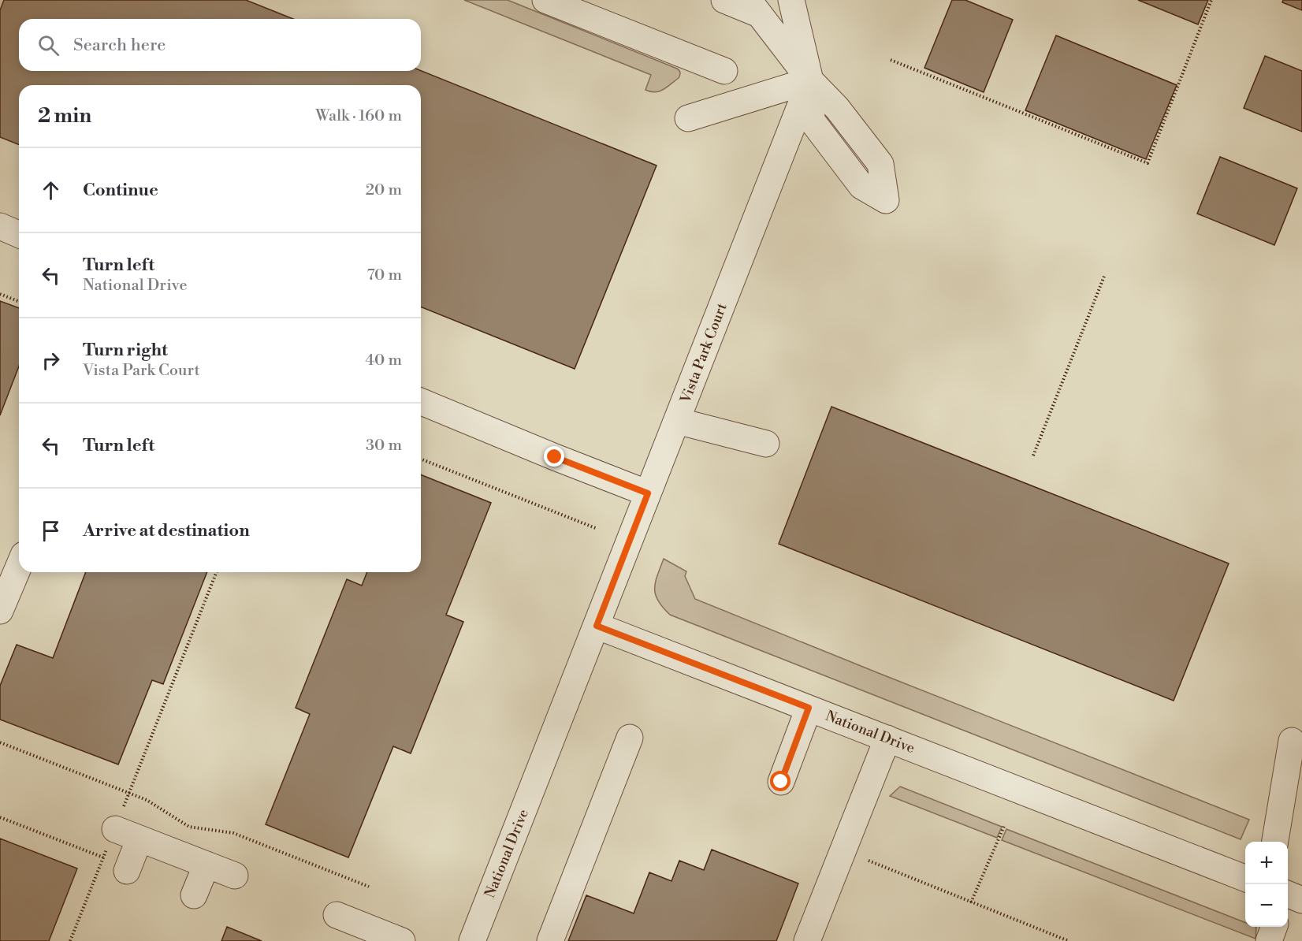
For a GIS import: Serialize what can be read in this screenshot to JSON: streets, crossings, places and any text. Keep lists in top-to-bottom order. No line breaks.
{"streets":{"street":["Vista Park Court","National Drive"]},"crossings":[["Vista Park Court","National Drive"]],"page":{"search":"Search here","heading":["2 min","Walk · 160 m"],"list":[["Continue","20 m"],["Turn left","National Drive","70 m"],["Turn right","Vista Park Court","40 m"],["Turn left","30 m"],"Arrive at destination"],"map_buttons":["+","−"]}}
